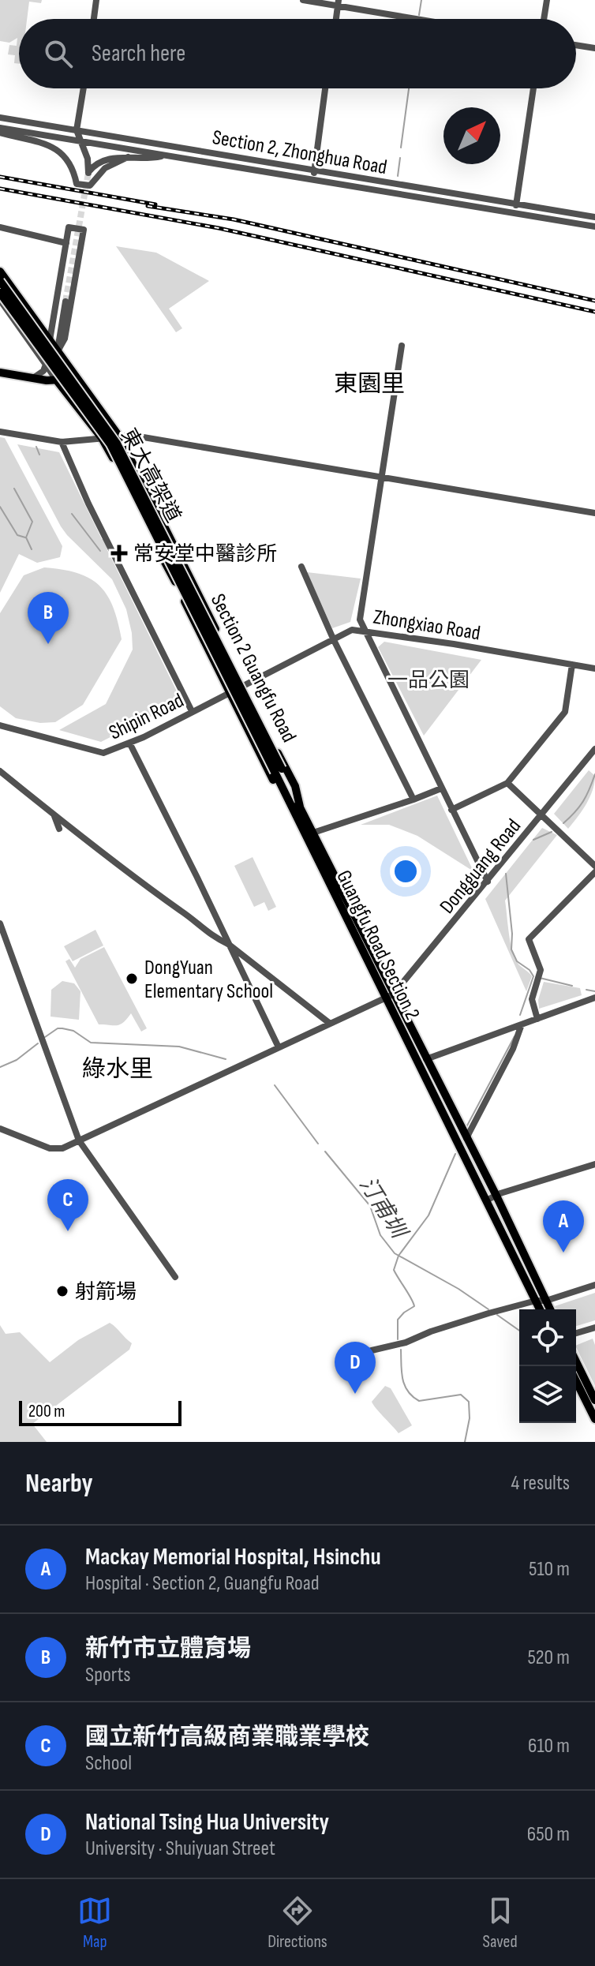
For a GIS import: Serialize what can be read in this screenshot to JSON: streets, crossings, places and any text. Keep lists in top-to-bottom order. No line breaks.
{"streets":{"main road":["東大高架道","Section 2 Guangfu Road","Guangfu Road Section 2"],"street":["Section 2, Zhonghua Road","Zhongxiao Road","Shipin Road","Dongguang Road"]},"crossings":[["東大高架道","Guangfu Road Section 2"],["Zhongxiao Road","Section 2 Guangfu Road"],["Zhongxiao Road","Shipin Road"],["Section 2 Guangfu Road","Guangfu Road Section 2"],["Dongguang Road","Guangfu Road Section 2"]],"districts":["東園里","綠水里"],"water":["汀甫圳"],"parks":["一品公園"],"places":{"health":["常安堂中醫診所"],"other":["DongYuan Elementary School","射箭場"]},"scale_bar":"200 m","north":"top right","page":{"search":"Search here","pins":["B","C","A","D"],"scale":"200 m","heading":["Nearby","4 results"],"list":[{"mark":"A","name":"Mackay Memorial Hospital, Hsinchu","note":"Hospital · Section 2, Guangfu Road","value":"510 m"},{"mark":"B","name":"新竹市立體育場","note":"Sports","value":"520 m"},{"mark":"C","name":"國立新竹高級商業職業學校","note":"School","value":"610 m"},{"mark":"D","name":"National Tsing Hua University","note":"University · Shuiyuan Street","value":"650 m"}],"nav":["Map","Directions","Saved"]}}
